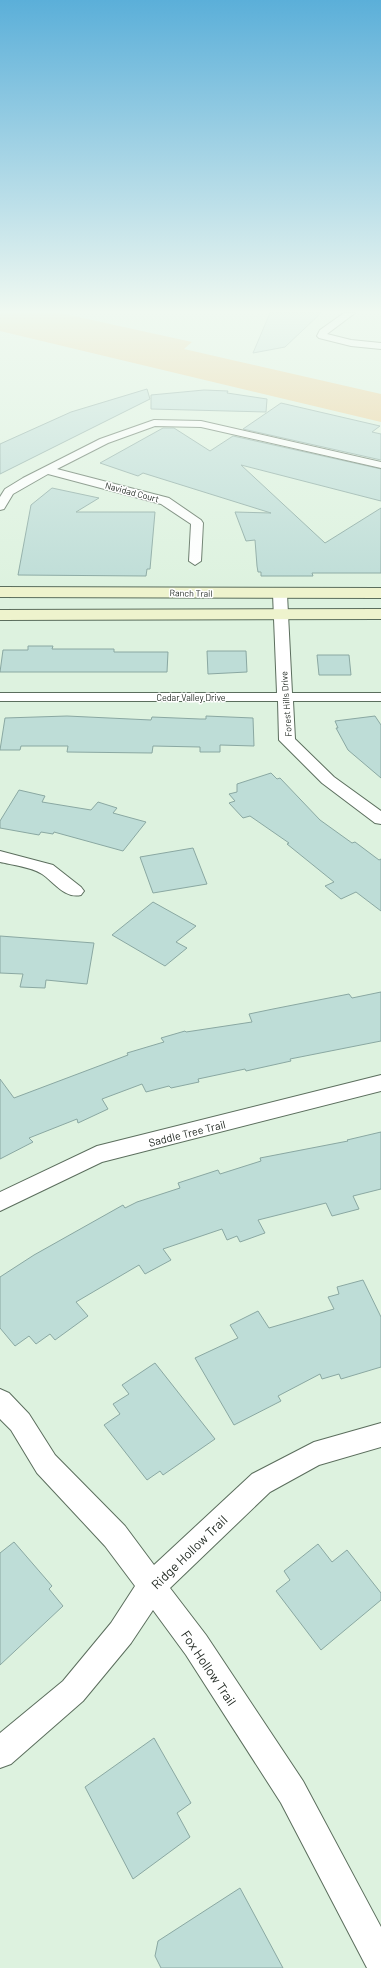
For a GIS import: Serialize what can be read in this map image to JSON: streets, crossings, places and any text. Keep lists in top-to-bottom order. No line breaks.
{"streets":{"main road":["Ranch Trail"],"street":["Navidad Court","Cedar Valley Drive","Forest Hills Drive","Saddle Tree Trail","Ridge Hollow Trail","Fox Hollow Trail"]},"crossings":[["Ranch Trail","Forest Hills Drive"],["Cedar Valley Drive","Forest Hills Drive"],["Ridge Hollow Trail","Fox Hollow Trail"]]}
